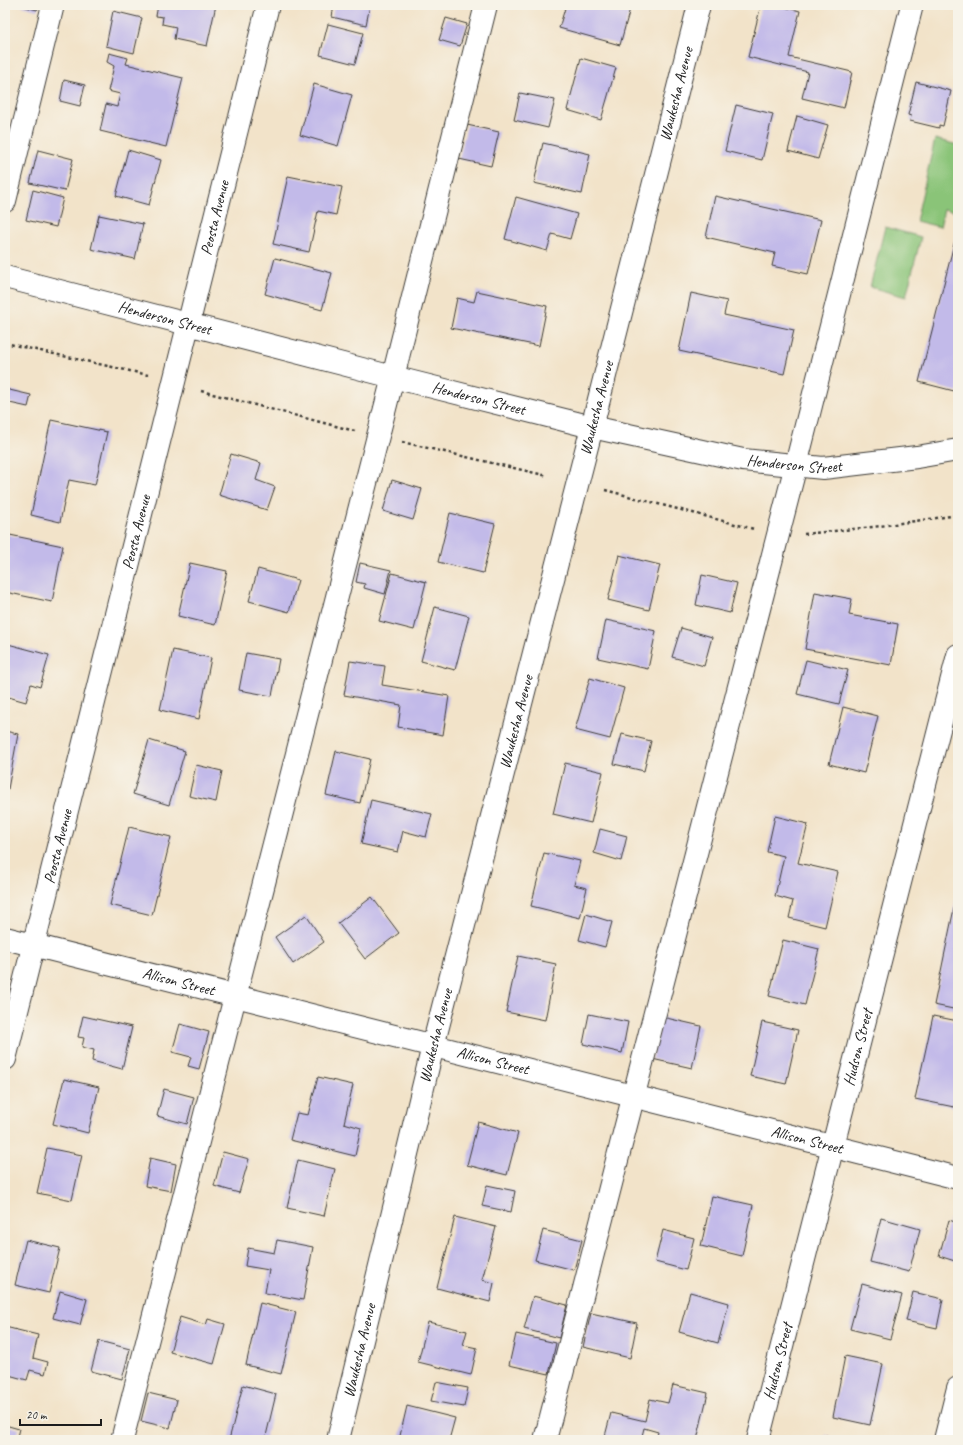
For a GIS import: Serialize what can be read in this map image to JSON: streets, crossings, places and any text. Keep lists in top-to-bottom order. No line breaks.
{"streets":{"street":["Waukesha Avenue","Peosta Avenue","Henderson Street","Allison Street","Hudson Street"]},"crossings":[["Waukesha Avenue","Henderson Street"],["Waukesha Avenue","Allison Street"],["Peosta Avenue","Henderson Street"],["Peosta Avenue","Allison Street"],["Allison Street","Hudson Street"]],"scale_bar":"20 m"}
